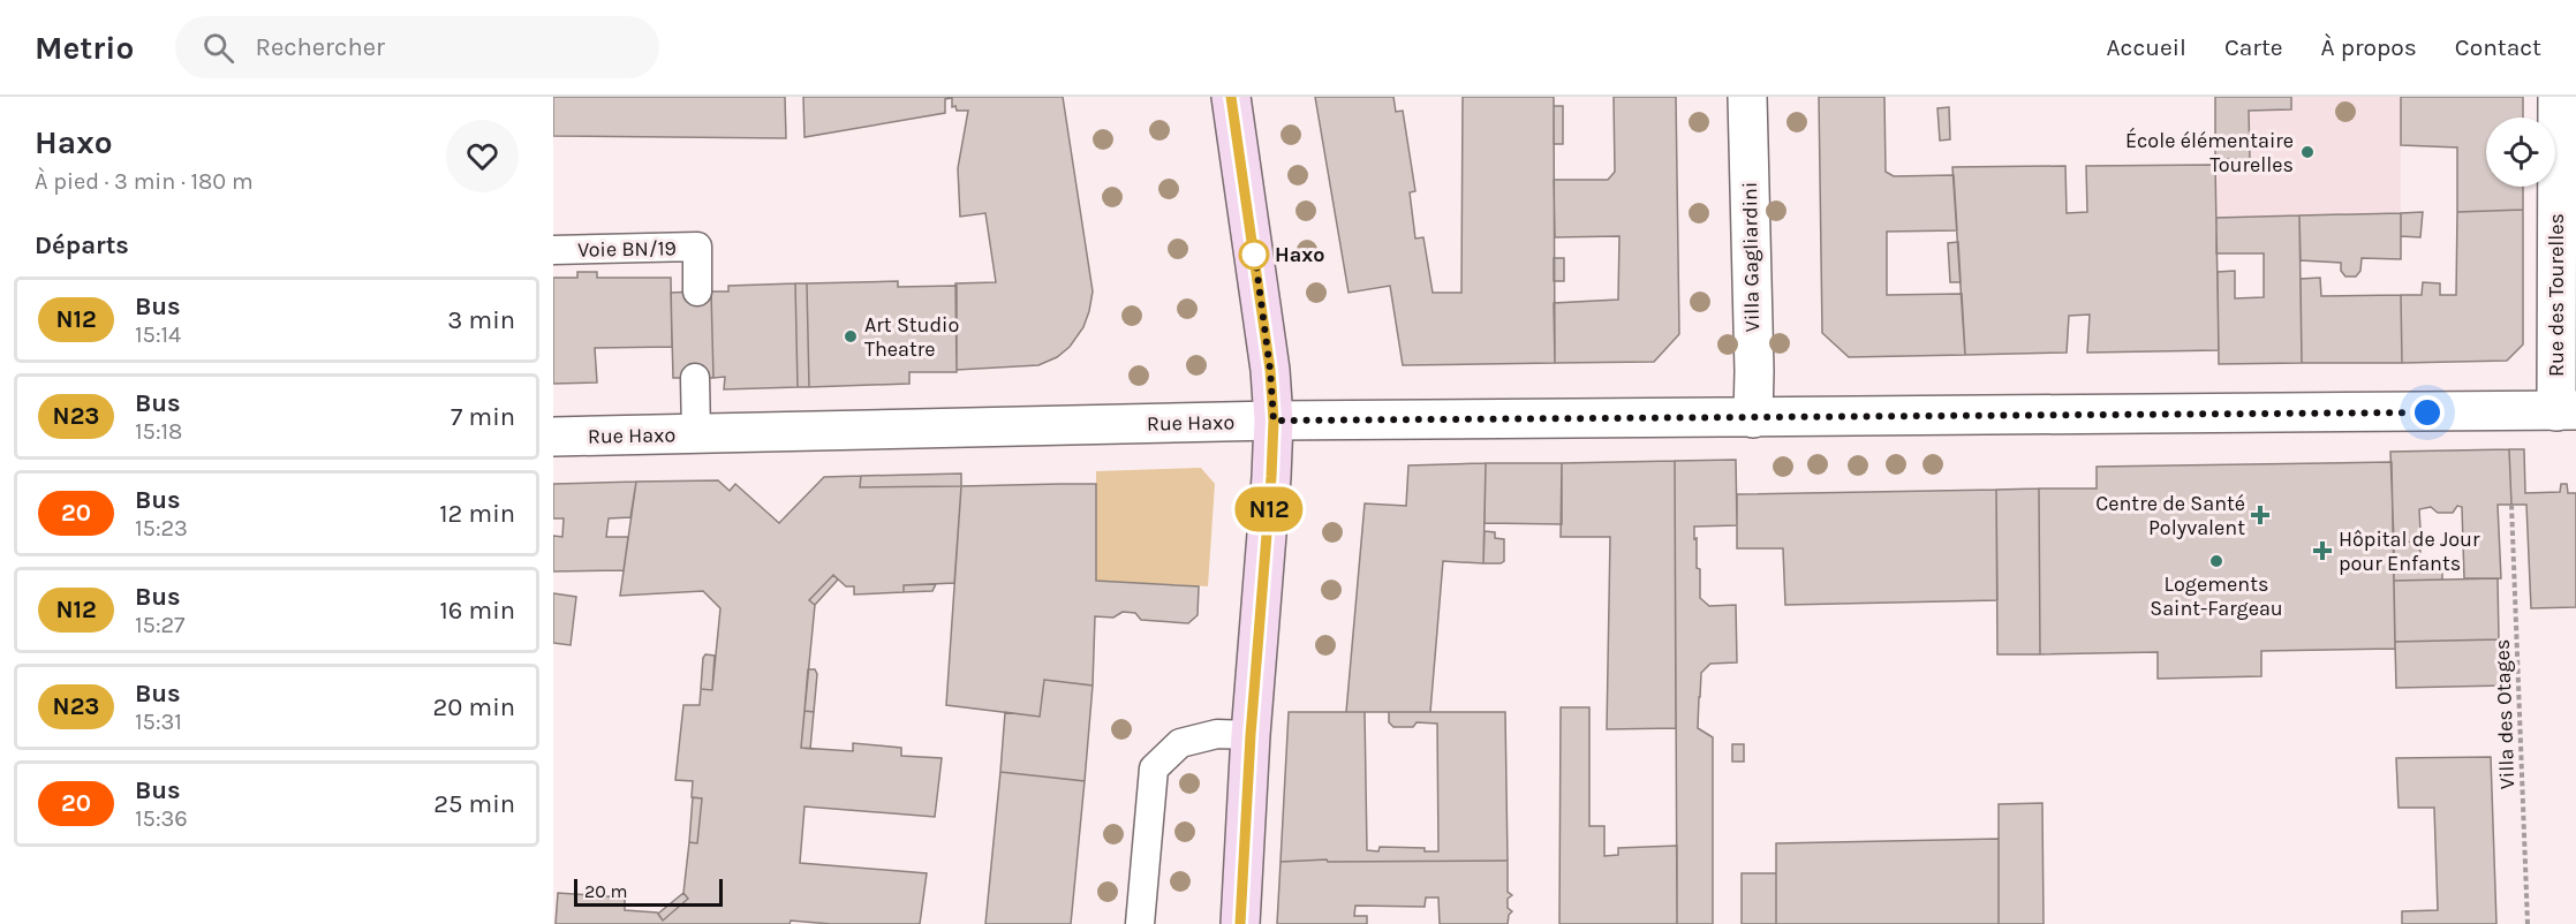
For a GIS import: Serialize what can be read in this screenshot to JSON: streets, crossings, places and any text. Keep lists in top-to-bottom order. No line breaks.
{"streets":{"street":["Villa Gagliardini","Rue des Tourelles","Rue Haxo"],"lane":["Voie BN/19"],"path":["Villa des Otages"]},"crossings":[["Villa Gagliardini","Rue Haxo"],["Rue des Tourelles","Rue Haxo"]],"places":{"other":["École élémentaire Tourelles","Haxo","Art Studio Theatre","Logements Saint-Fargeau"],"health":["Centre de Santé Polyvalent","Hôpital de Jour pour Enfants"]},"lines":["bus line N12"],"scale_bar":"20 m","page":{"header":"Metrio","search":"Rechercher","nav":["Accueil","Carte","À propos","Contact"],"heading":[["Haxo","À pied · 3 min · 180 m"],"Départs"],"on_map":"N12","list":[{"mark":"N12","name":"Bus","note":"15:14","value":"3 min"},{"mark":"N23","name":"Bus","note":"15:18","value":"7 min"},{"mark":"20","name":"Bus","note":"15:23","value":"12 min"},{"mark":"N12","name":"Bus","note":"15:27","value":"16 min"},{"mark":"N23","name":"Bus","note":"15:31","value":"20 min"},{"mark":"20","name":"Bus","note":"15:36","value":"25 min"}],"scale":"20 m"}}
